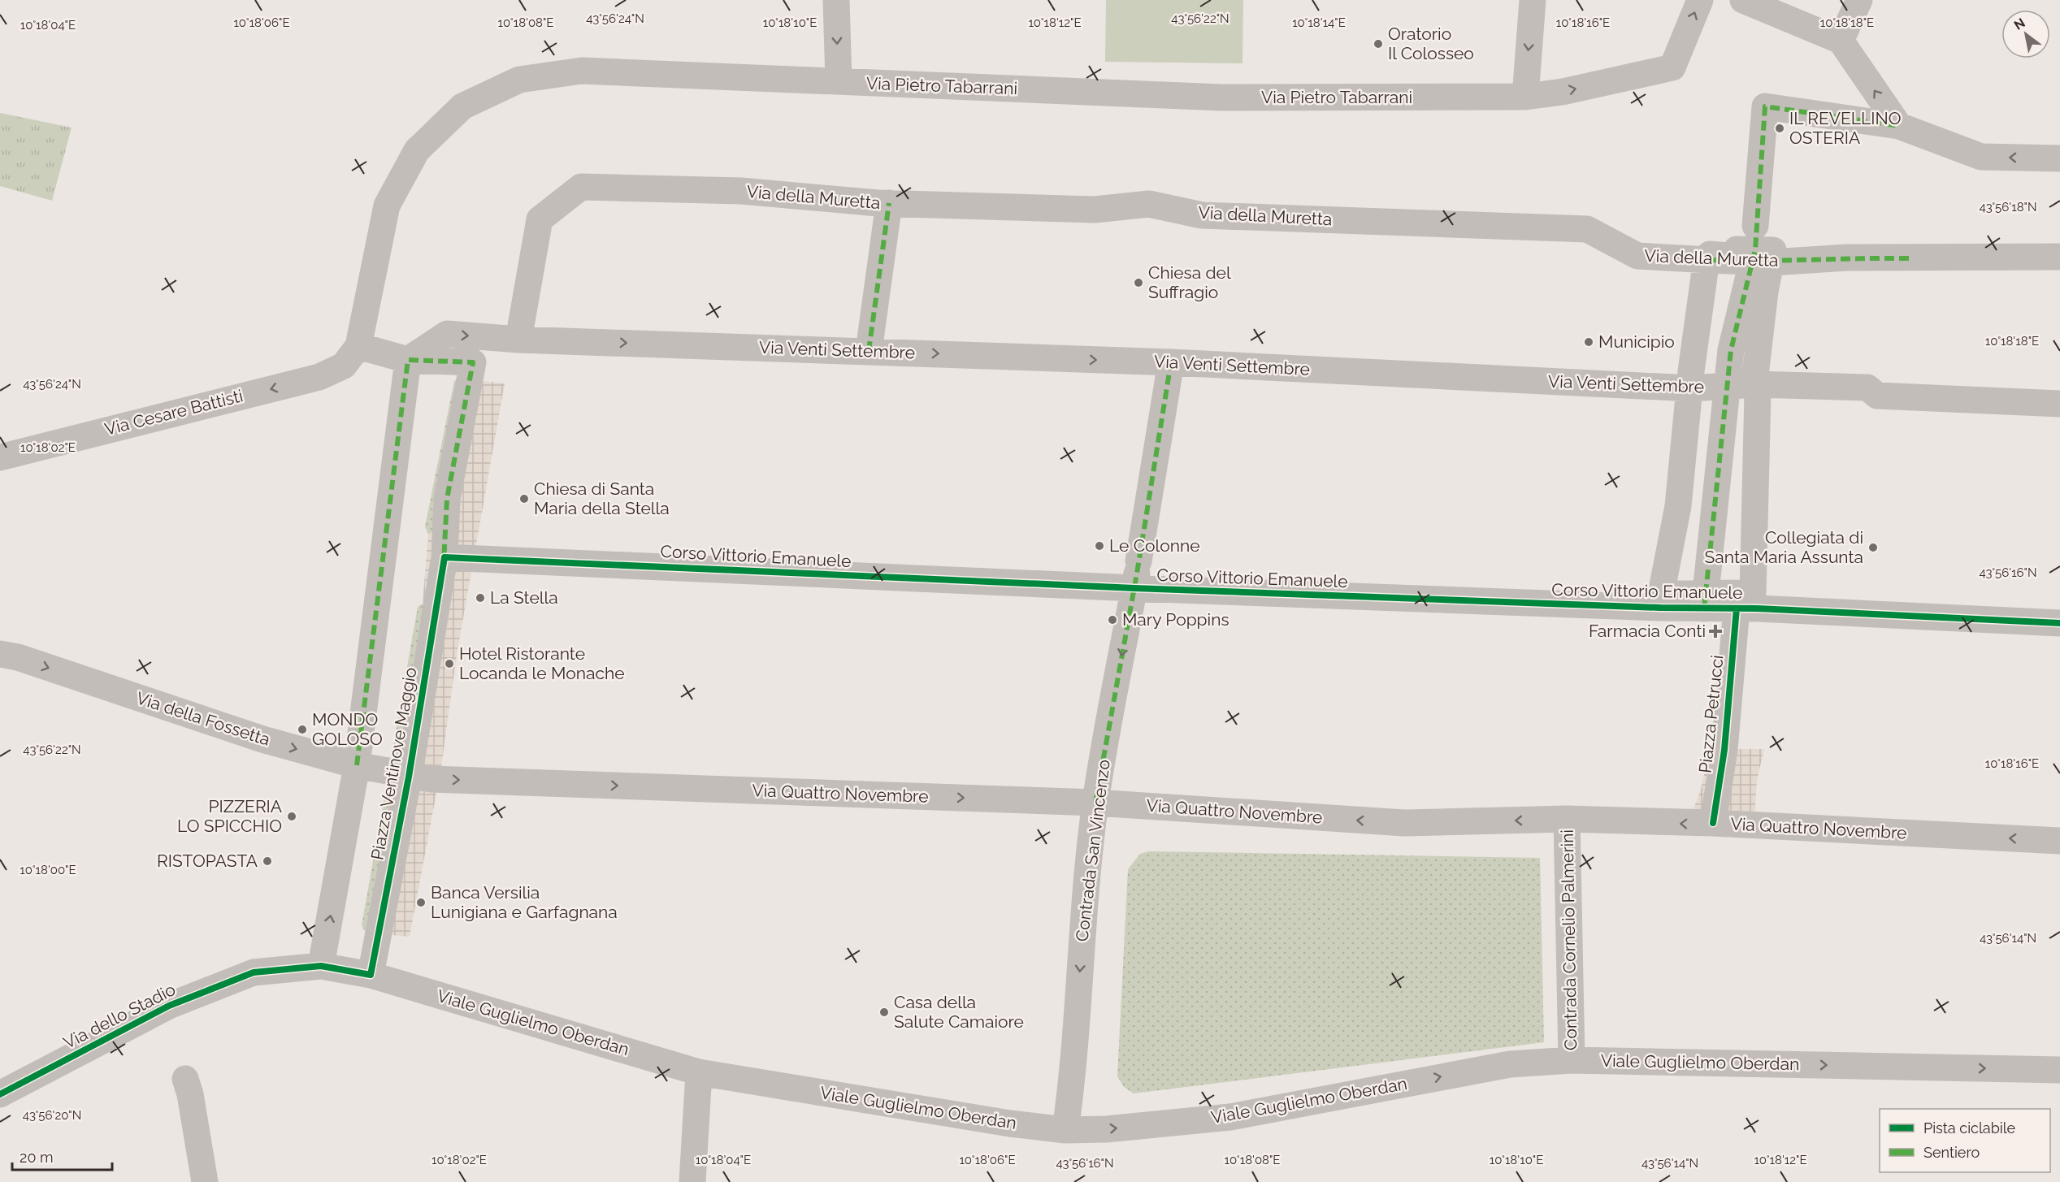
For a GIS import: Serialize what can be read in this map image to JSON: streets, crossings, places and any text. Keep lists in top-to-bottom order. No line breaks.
{"streets":{"street":["Via Pietro Tabarrani","Via della Muretta","Via Venti Settembre","Via Cesare Battisti","Corso Vittorio Emanuele","Piazza Petrucci","Via della Fossetta","Piazza Ventinove Maggio","Via Quattro Novembre","Contrada San Vincenzo","Contrada Cornelio Palmerini","Via dello Stadio","Viale Guglielmo Oberdan"]},"crossings":[["Via Pietro Tabarrani","Via Cesare Battisti"],["Via della Muretta","Via Venti Settembre"],["Via Venti Settembre","Piazza Ventinove Maggio"],["Via Venti Settembre","Contrada San Vincenzo"],["Corso Vittorio Emanuele","Piazza Petrucci"],["Corso Vittorio Emanuele","Piazza Ventinove Maggio"],["Corso Vittorio Emanuele","Contrada San Vincenzo"],["Piazza Petrucci","Via Quattro Novembre"],["Via della Fossetta","Piazza Ventinove Maggio"],["Via della Fossetta","Via Quattro Novembre"],["Piazza Ventinove Maggio","Via Quattro Novembre"],["Piazza Ventinove Maggio","Via dello Stadio"],["Piazza Ventinove Maggio","Viale Guglielmo Oberdan"],["Via Quattro Novembre","Contrada San Vincenzo"],["Via Quattro Novembre","Contrada Cornelio Palmerini"],["Contrada San Vincenzo","Viale Guglielmo Oberdan"],["Contrada Cornelio Palmerini","Viale Guglielmo Oberdan"],["Via dello Stadio","Viale Guglielmo Oberdan"]],"one_way":["Via Venti Settembre","Via Cesare Battisti","Via della Fossetta","Contrada San Vincenzo","Viale Guglielmo Oberdan"],"places":{"other":["Oratorio Il Colosseo","IL REVELLINO OSTERIA","Chiesa del Suffragio","Municipio","Chiesa di Santa Maria della Stella","Le Colonne","Collegiata di Santa Maria Assunta","La Stella","Mary Poppins","Hotel Ristorante Locanda le Monache","MONDO GOLOSO","PIZZERIA LO SPICCHIO","RISTOPASTA","Banca Versilia Lunigiana e Garfagnana","Casa della Salute Camaiore"],"health":["Farmacia Conti"]},"legend":["Pista ciclabile","Sentiero"],"scale_bar":"20 m","north":"top left","coordinates":["43°56'24\"N","43°56'22\"N","10°18'06\"E","10°18'08\"E","10°18'10\"E","10°18'12\"E","10°18'14\"E","10°18'16\"E","10°18'18\"E","10°18'04\"E","43°56'18\"N","10°18'02\"E","43°56'16\"N","10°18'00\"E","43°56'14\"N","43°56'20\"N"]}
